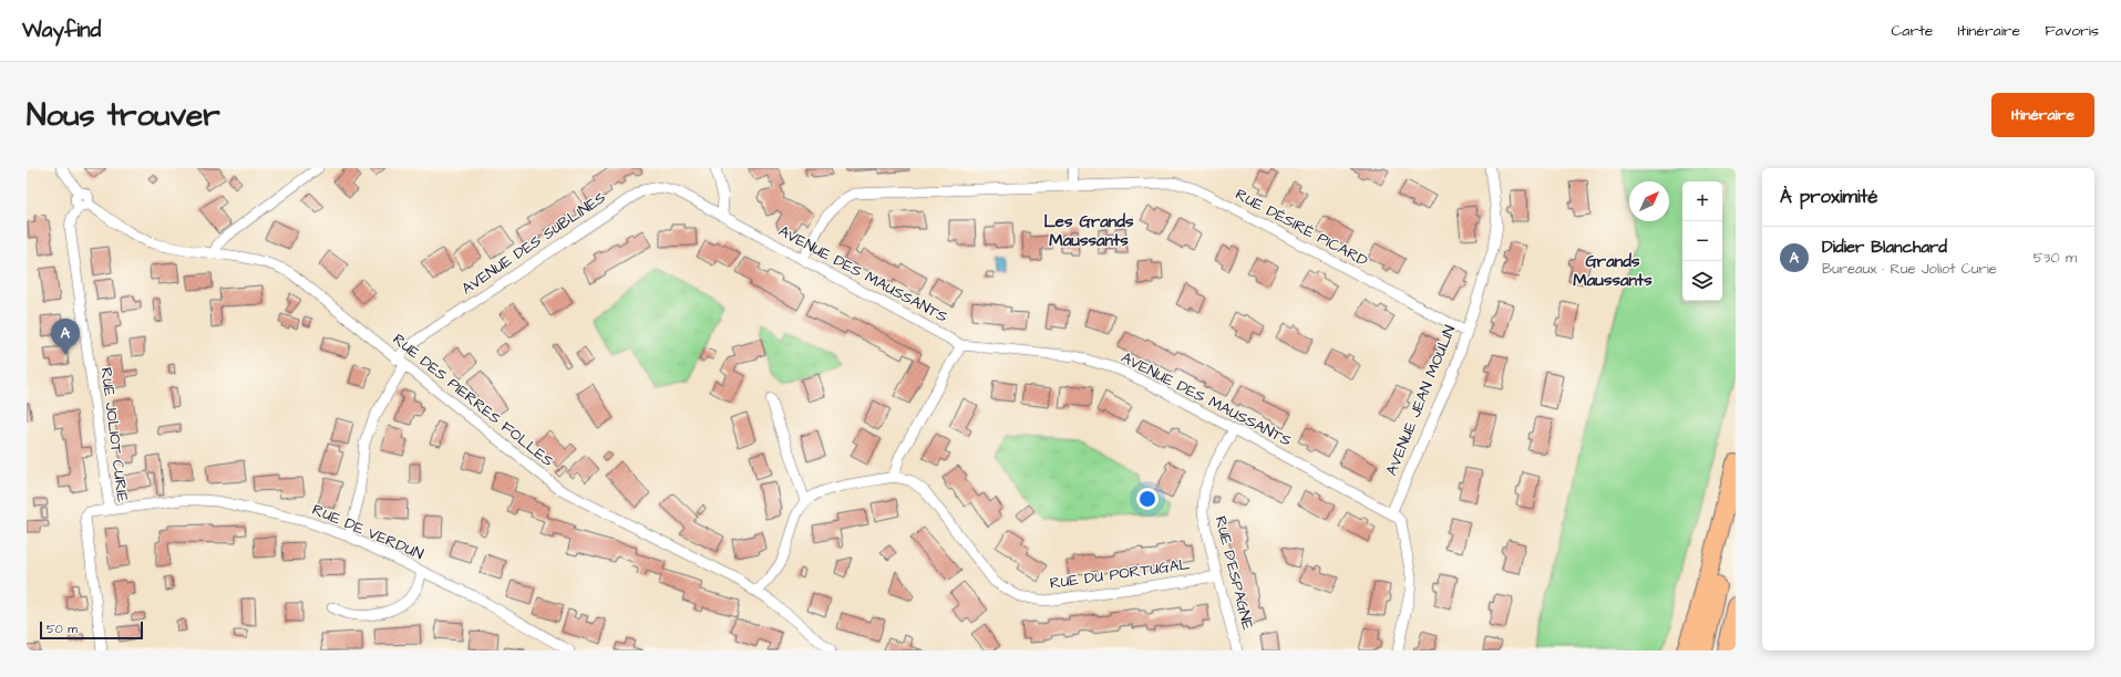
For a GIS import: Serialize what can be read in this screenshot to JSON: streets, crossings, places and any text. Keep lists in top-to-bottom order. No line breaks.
{"streets":{"street":["RUE DÉSIRÉ PICARD","AVENUE DES SUBLINES","AVENUE DES MAUSSANTS","RUE DES PIERRES FOLLES","AVENUE JEAN MOULIN","RUE JOLIOT CURIE","RUE DE VERDUN","RUE D'ESPAGNE","RUE DU PORTUGAL"]},"crossings":[["RUE DÉSIRÉ PICARD","AVENUE DES MAUSSANTS"],["RUE DÉSIRÉ PICARD","AVENUE JEAN MOULIN"],["AVENUE DES SUBLINES","AVENUE DES MAUSSANTS"],["AVENUE DES SUBLINES","RUE DES PIERRES FOLLES"],["AVENUE DES SUBLINES","RUE DE VERDUN"],["AVENUE DES MAUSSANTS","AVENUE JEAN MOULIN"],["AVENUE DES MAUSSANTS","RUE D'ESPAGNE"],["RUE DES PIERRES FOLLES","RUE JOLIOT CURIE"],["RUE JOLIOT CURIE","RUE DE VERDUN"],["RUE D'ESPAGNE","RUE DU PORTUGAL"]],"districts":["Les Grands Maussants","Grands Maussants"],"scale_bar":"50 m","north":"top right","page":{"header":"Wayfind","nav":["Carte","Itinéraire","Favoris"],"buttons":"Itinéraire","title":"Nous trouver","heading":"À proximité","map_buttons":["+","−"],"list":[{"mark":"A","name":"Didier Blanchard","note":"Bureaux · Rue Joliot Curie","value":"530 m"}],"pins":"A","scale":"50 m"}}
